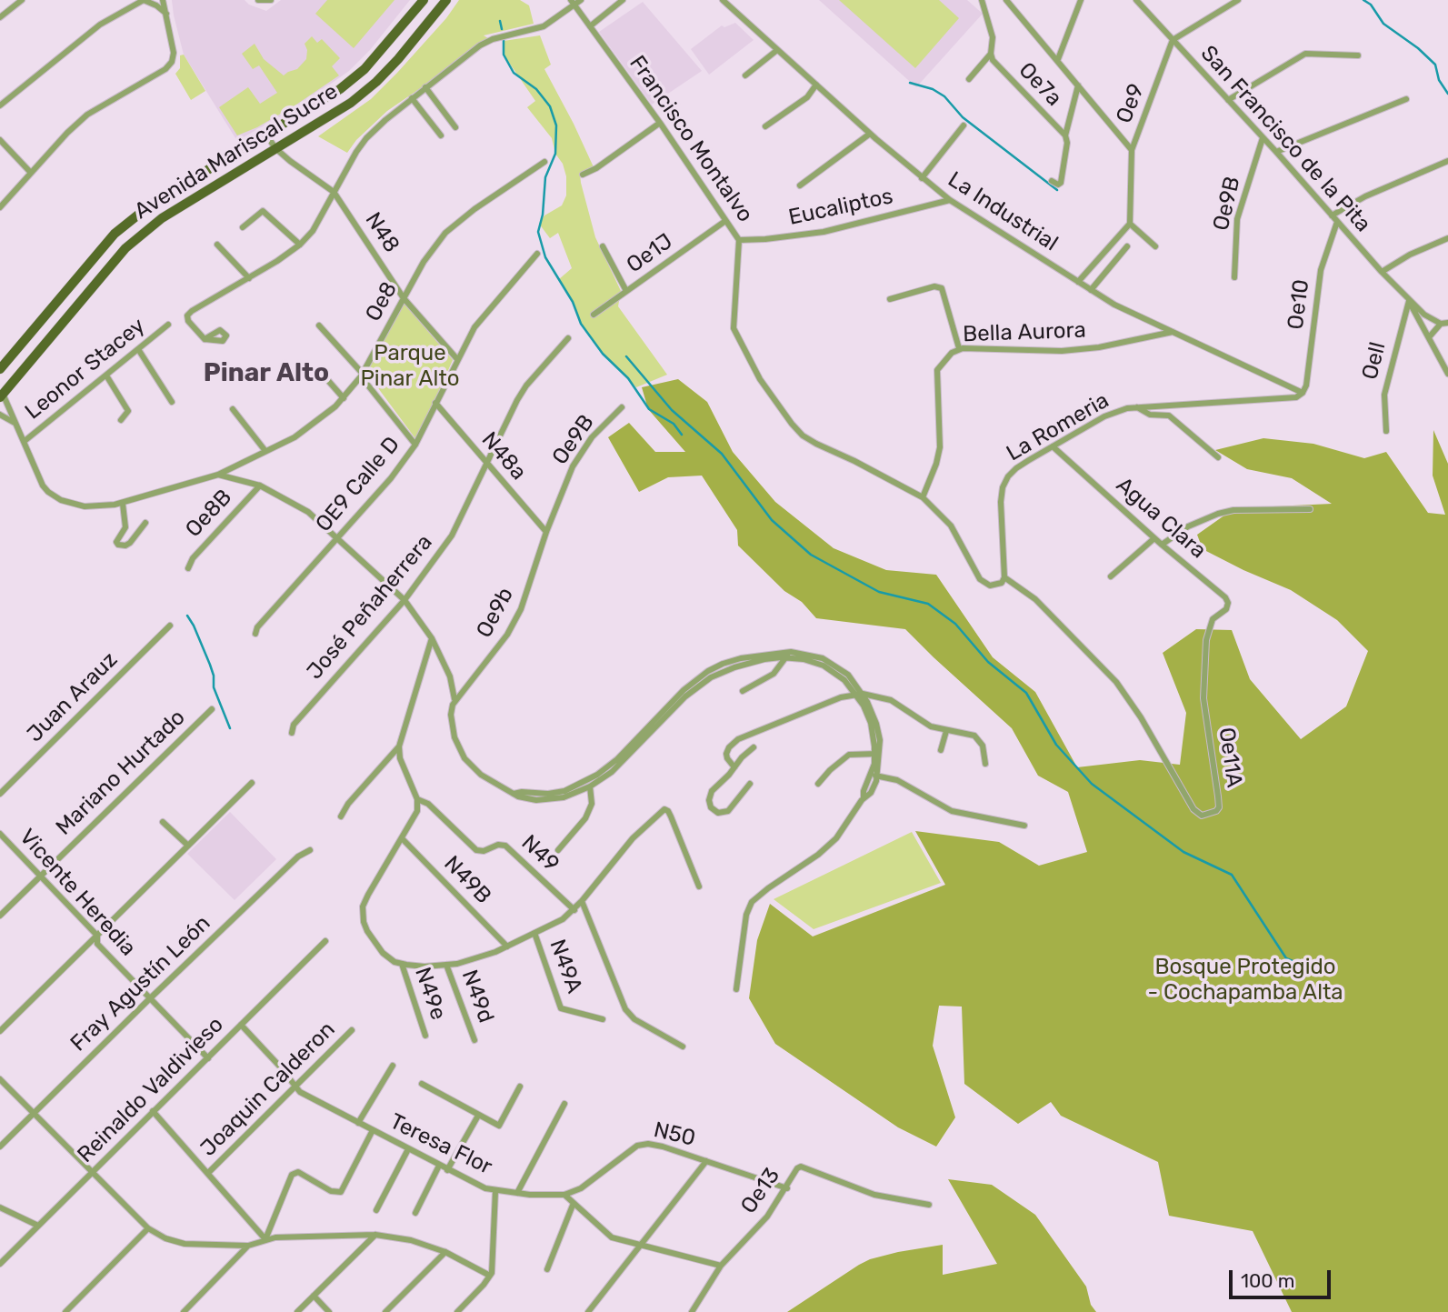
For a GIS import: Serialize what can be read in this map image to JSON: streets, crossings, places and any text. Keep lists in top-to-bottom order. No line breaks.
{"streets":{"main road":["Avenida Mariscal Sucre"],"street":["Oe7a","Oe9","Francisco Montalvo","San Francisco de la Pita","Oe9B","Eucaliptos","La Industrial","N48","Oe1J","Oe8","Oe10","Bella Aurora","Oell","Leonor Stacey","La Romeria","N48a","OE9 Calle D","Oe8B","Agua Clara","José Peñaherrera","Oe9b","Juan Arauz","Oe11A","Mariano Hurtado","N49","N49B","Vicente Heredia","N49A","Fray Agustín León","N49e","N49d","Joaquin Calderon","Reinaldo Valdivieso","N50","Teresa Flor","Oe13"]},"crossings":[["Oe9","San Francisco de la Pita"],["Francisco Montalvo","Eucaliptos"],["Francisco Montalvo","Oe1J"],["Francisco Montalvo","Bella Aurora"],["Francisco Montalvo","La Romeria"],["Francisco Montalvo","Oe11A"],["San Francisco de la Pita","Oe9B"],["San Francisco de la Pita","Oe10"],["San Francisco de la Pita","Oell"],["Avenida Mariscal Sucre","N48"],["Avenida Mariscal Sucre","Oe8"],["Oe9B","N48a"],["Oe9B","Oe9b"],["Eucaliptos","La Industrial"],["La Industrial","Oe10"],["La Industrial","Bella Aurora"],["La Industrial","La Romeria"],["N48","Oe8"],["N48","OE9 Calle D"],["Oe8","Leonor Stacey"],["Oe10","La Romeria"],["La Romeria","Agua Clara"],["La Romeria","Oe11A"],["N48a","OE9 Calle D"],["N48a","José Peñaherrera"],["N48a","Oe9b"],["Agua Clara","Oe11A"],["Mariano Hurtado","Vicente Heredia"],["Vicente Heredia","Fray Agustín León"],["Vicente Heredia","Reinaldo Valdivieso"],["Joaquin Calderon","Teresa Flor"],["Reinaldo Valdivieso","Teresa Flor"],["N50","Teresa Flor"],["N50","Oe13"]],"districts":["Pinar Alto"],"parks":["Parque Pinar Alto","Bosque Protegido - Cochapamba Alta"],"scale_bar":"100 m"}
